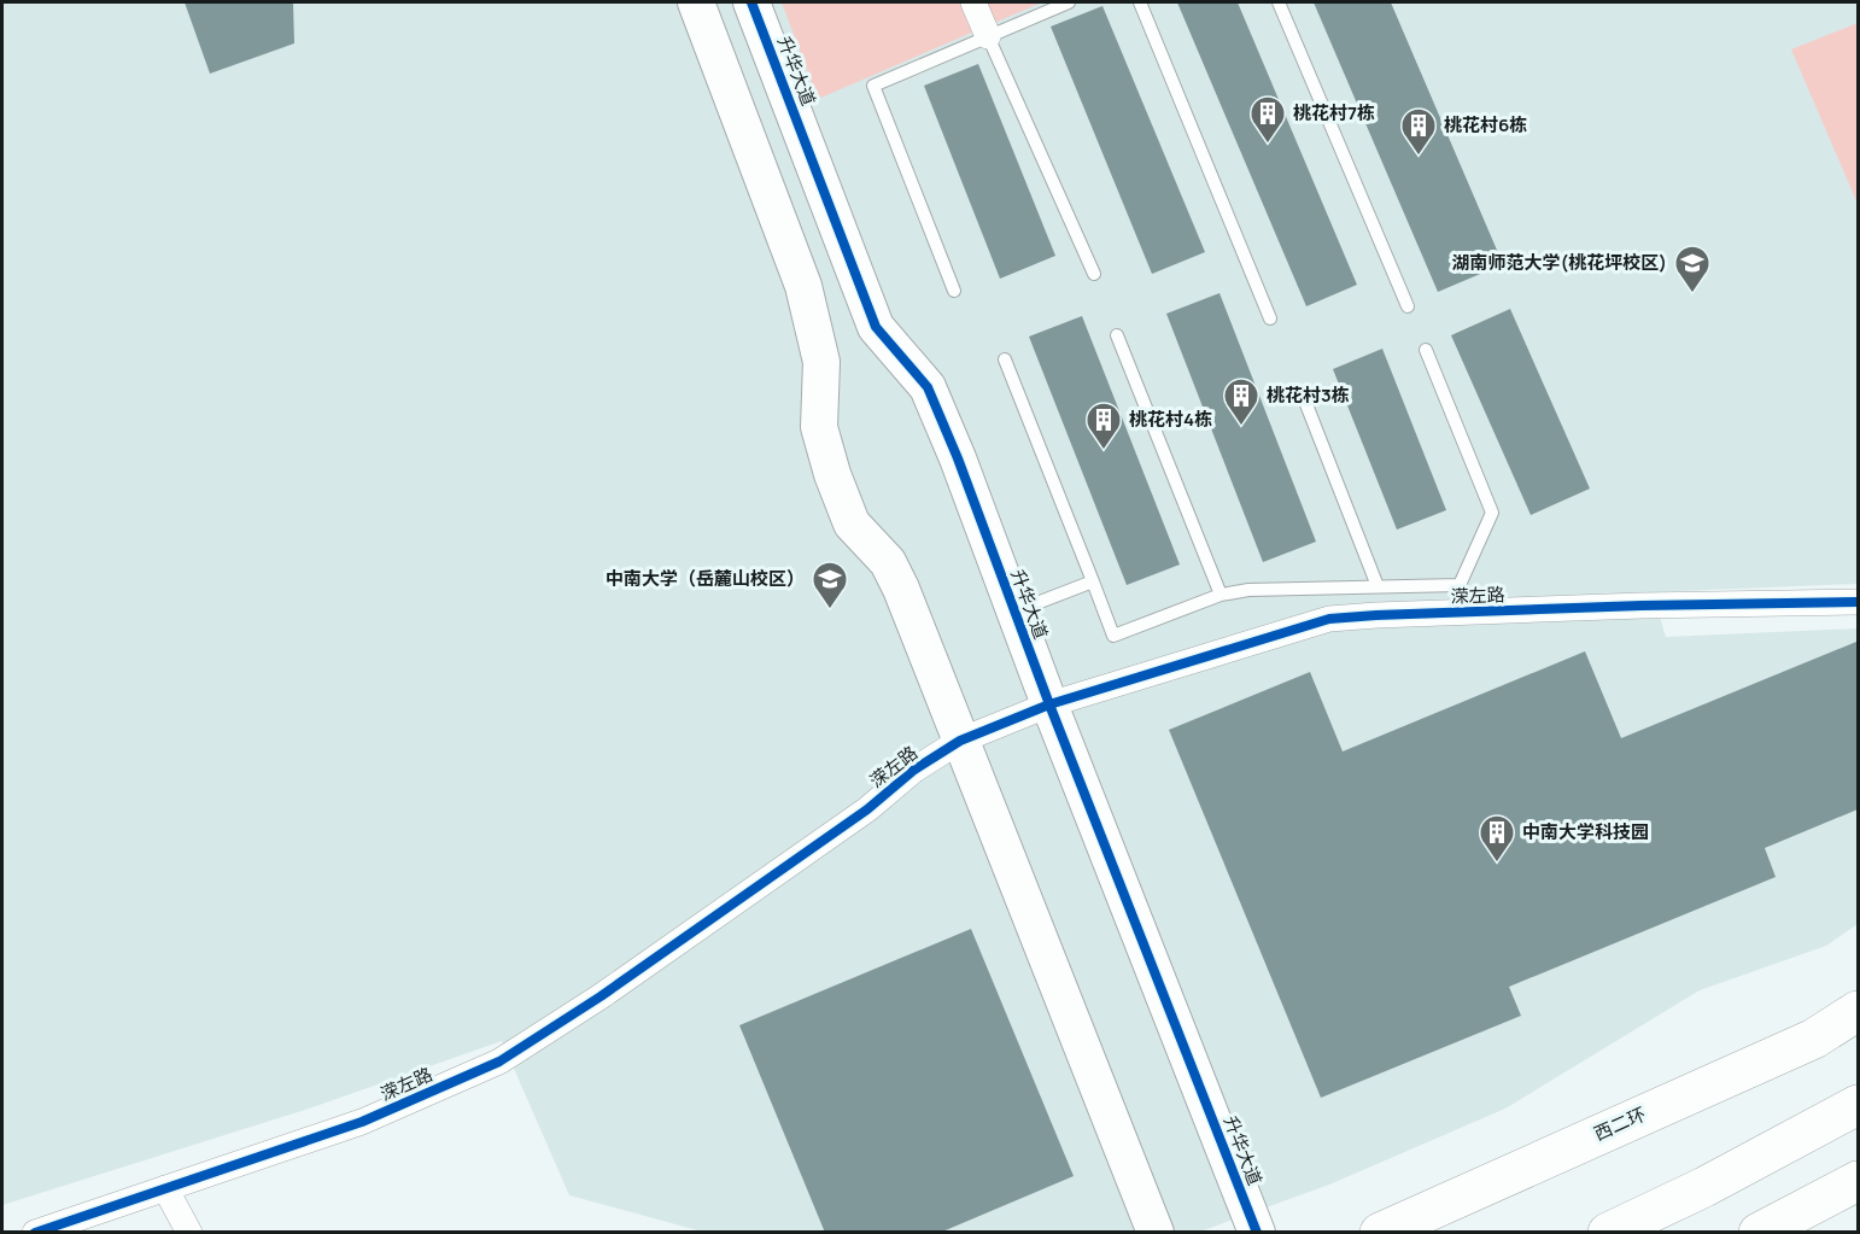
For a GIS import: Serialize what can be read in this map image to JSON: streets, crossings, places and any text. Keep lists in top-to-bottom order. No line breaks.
{"streets":{"main road":["西二环"],"street":["升华大道","溁左路"]},"crossings":[["升华大道","溁左路"]],"places":{"building":["桃花村7栋","桃花村6栋","桃花村3栋","桃花村4栋","中南大学科技园"],"school or university":["湖南师范大学(桃花坪校区)","中南大学（岳麓山校区）"]}}
